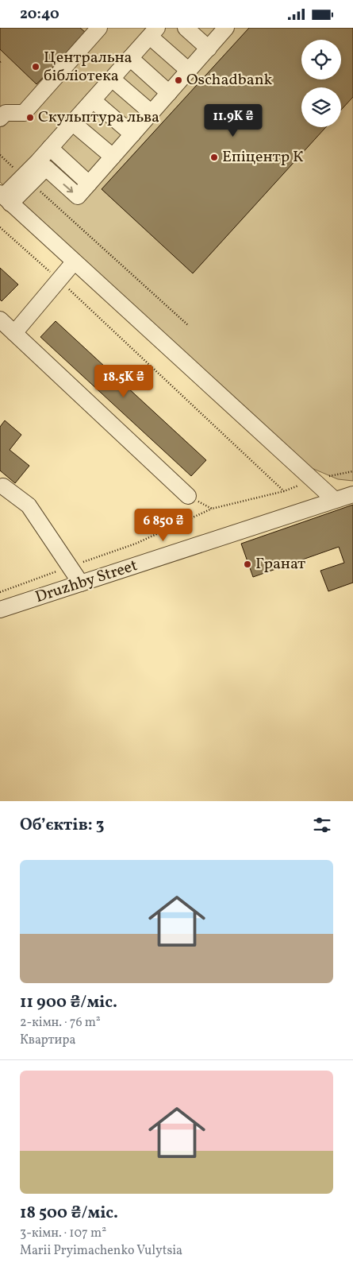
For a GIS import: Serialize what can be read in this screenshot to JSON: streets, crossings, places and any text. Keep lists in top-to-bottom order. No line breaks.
{"streets":{"street":["Druzhby Street"]},"places":["Центральна бібліотека","Oschadbank","Скульптура льва","Епіцентр К","Гранат"],"page":{"status":"20:40","price":["11.9K ₴","18.5K ₴","6 850 ₴"],"heading":"Об’єктів: 3","list":[{"name":"11 900 ₴/міс.","note":"2-кімн. · 76 m² · Квартира"},{"name":"18 500 ₴/міс.","note":"3-кімн. · 107 m² · Marii Pryimachenko Vulytsia"}]}}
